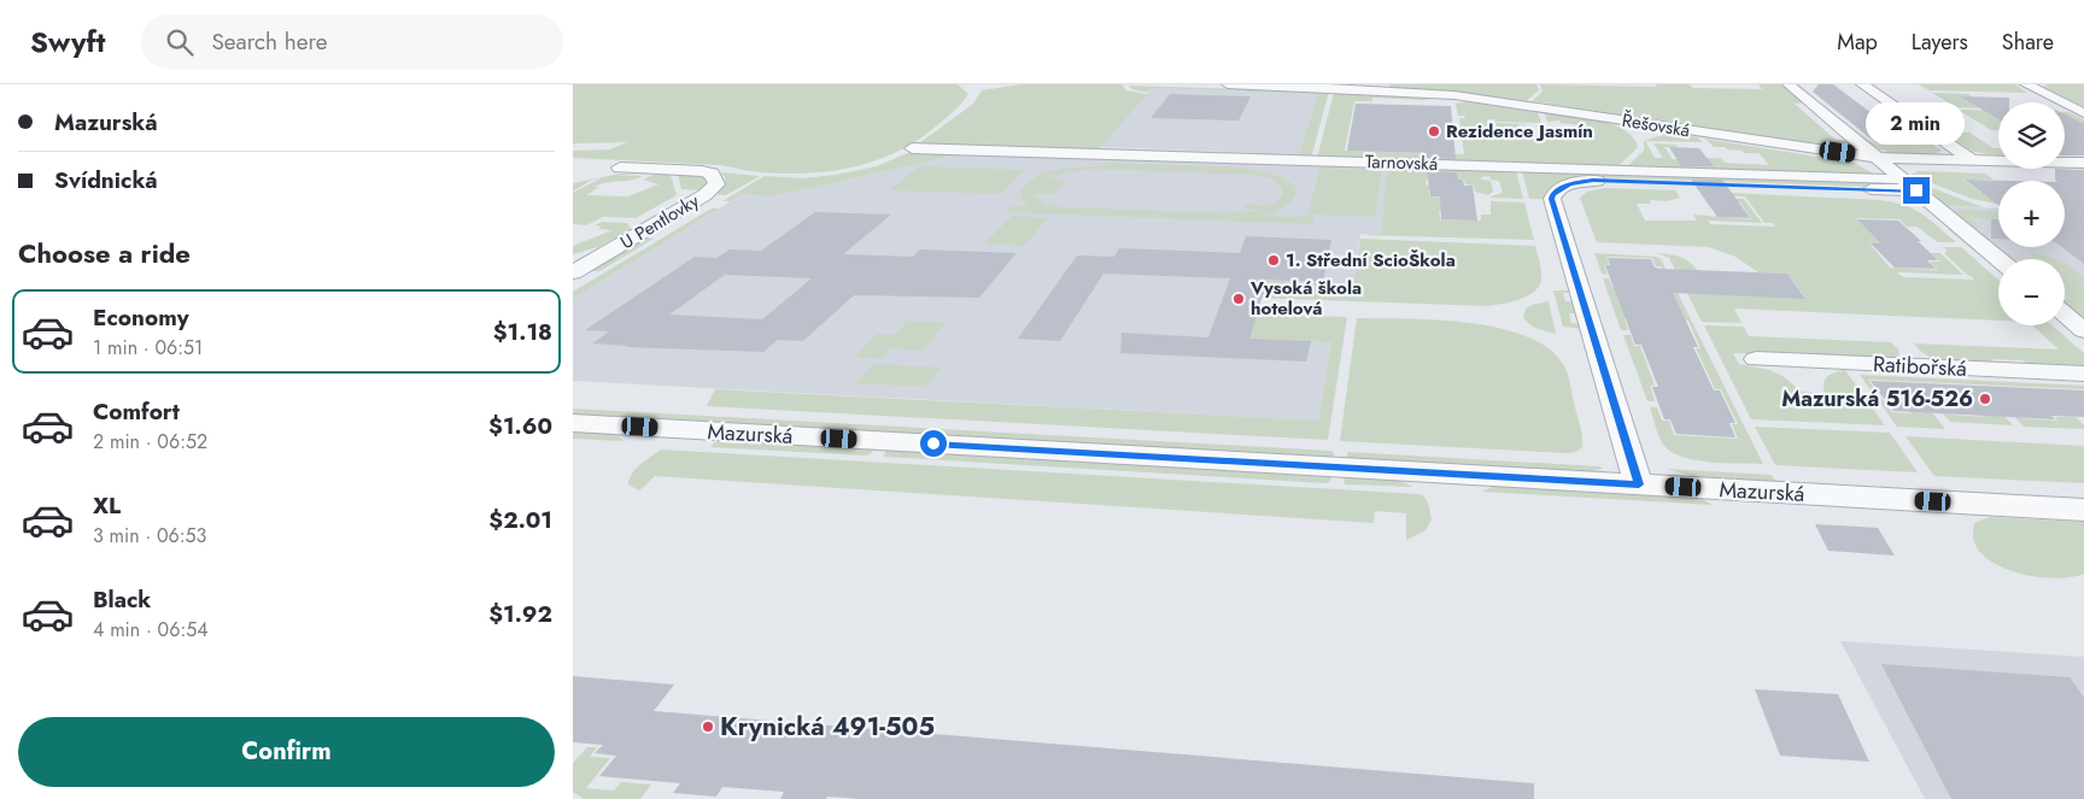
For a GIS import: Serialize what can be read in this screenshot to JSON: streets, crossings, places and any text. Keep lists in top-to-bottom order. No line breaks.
{"streets":{"street":["Řešovská","Tarnovská","U Pentlovky","Ratibořská","Mazurská"]},"places":["Rezidence Jasmín","1. Střední ScioŠkola","Vysoká škola hotelová","Mazurská 516-526","Krynická 491-505"],"page":{"header":"Swyft","search":"Search here","nav":["Map","Layers","Share"],"banner":["Mazurská","Svídnická"],"map_buttons":["+","−"],"bubble":"2 min","heading":"Choose a ride","list":[{"name":"Economy","note":"1 min · 06:51","value":"$1.18"},{"name":"Comfort","note":"2 min · 06:52","value":"$1.60"},{"name":"XL","note":"3 min · 06:53","value":"$2.01"},{"name":"Black","note":"4 min · 06:54","value":"$1.92"}],"buttons":"Confirm"}}
